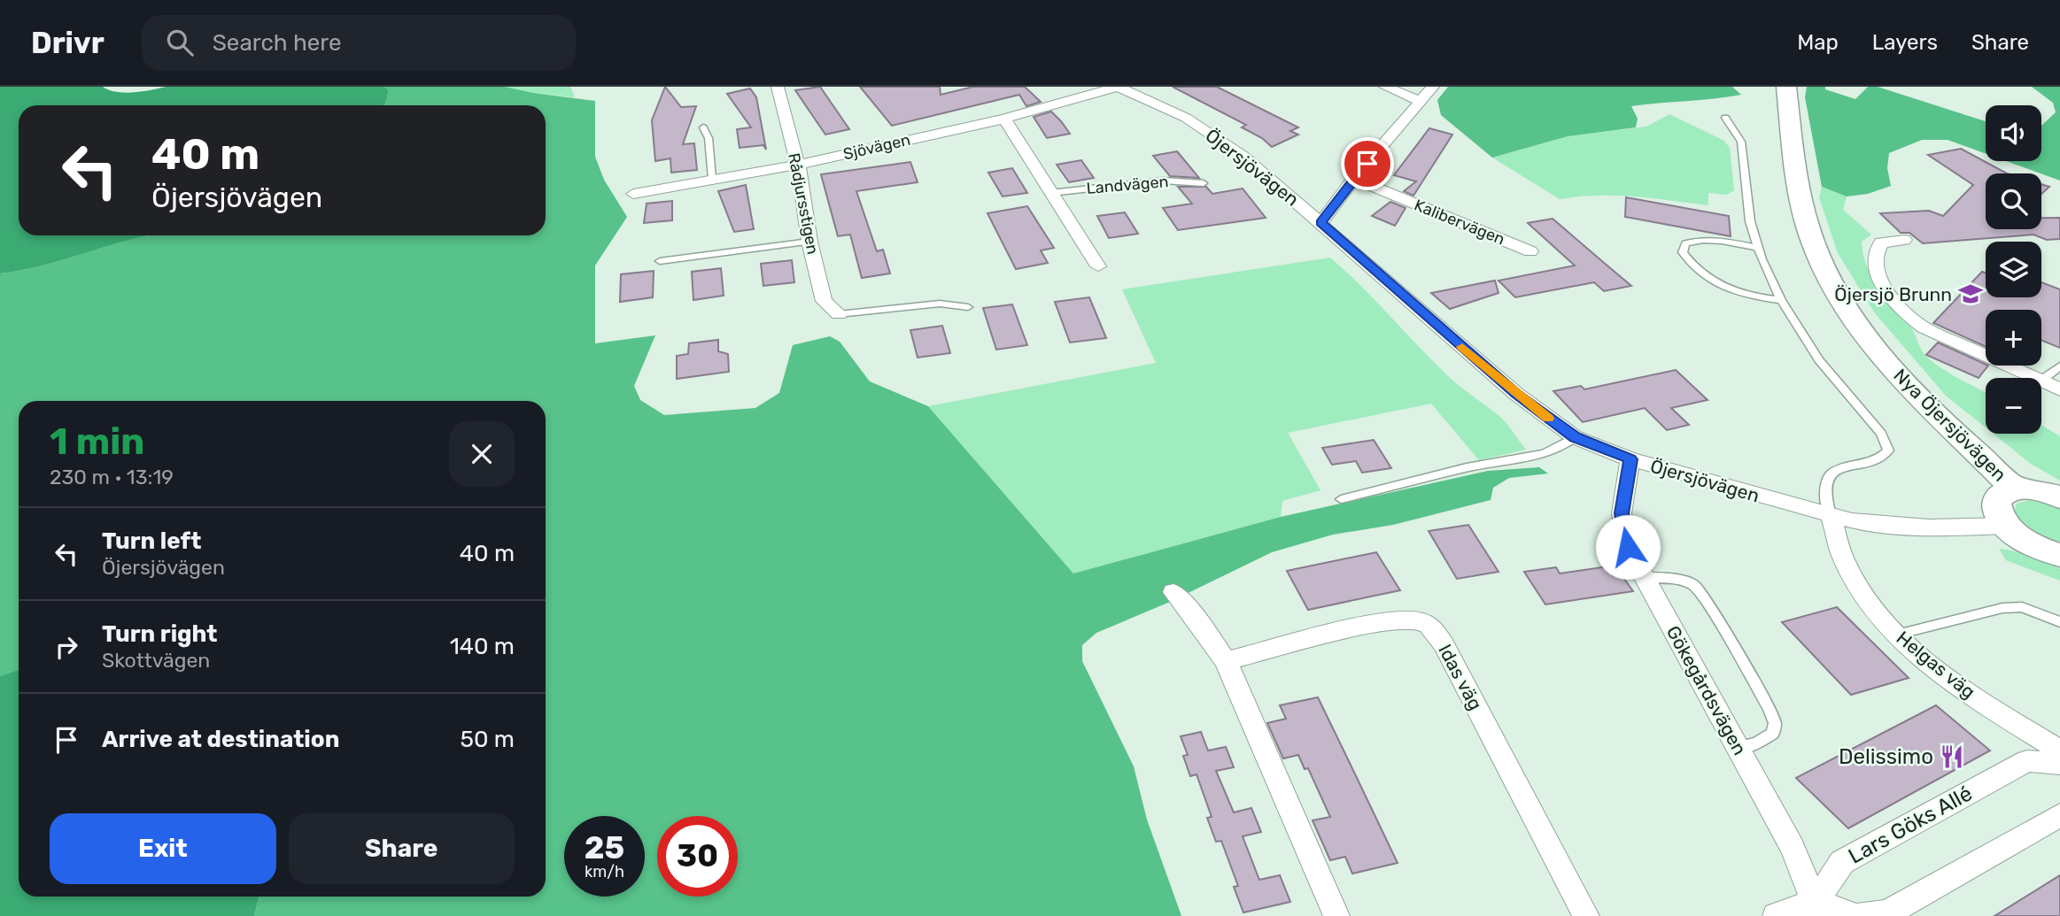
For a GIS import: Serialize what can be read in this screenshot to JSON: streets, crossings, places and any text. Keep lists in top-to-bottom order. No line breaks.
{"streets":{"street":["Sjövägen","Öjersjövägen","Rådjursstigen","Kalibervägen","Nya Öjersjövägen","Helgas väg","Idas väg","Gökegårdsvägen","Lars Göks Allé"],"lane":["Landvägen"]},"crossings":[["Sjövägen","Öjersjövägen"],["Sjövägen","Rådjursstigen"],["Öjersjövägen","Nya Öjersjövägen"],["Öjersjövägen","Helgas väg"],["Öjersjövägen","Gökegårdsvägen"],["Gökegårdsvägen","Lars Göks Allé"]],"places":{"school or university":["Öjersjö Brunn"],"restaurant":["Delissimo"]},"page":{"header":"Drivr","search":"Search here","nav":["Map","Layers","Share"],"map_buttons":["+","−"],"turn":["40 m","Öjersjövägen"],"heading":["1 min","230 m · 13:19"],"list":[{"name":"Turn left","note":"Öjersjövägen","value":"40 m"},{"name":"Turn right","note":"Skottvägen","value":"140 m"},{"name":"Arrive at destination","value":"50 m"}],"buttons":["Exit","Share"],"speed":"25 km/h","limit":"30"}}
